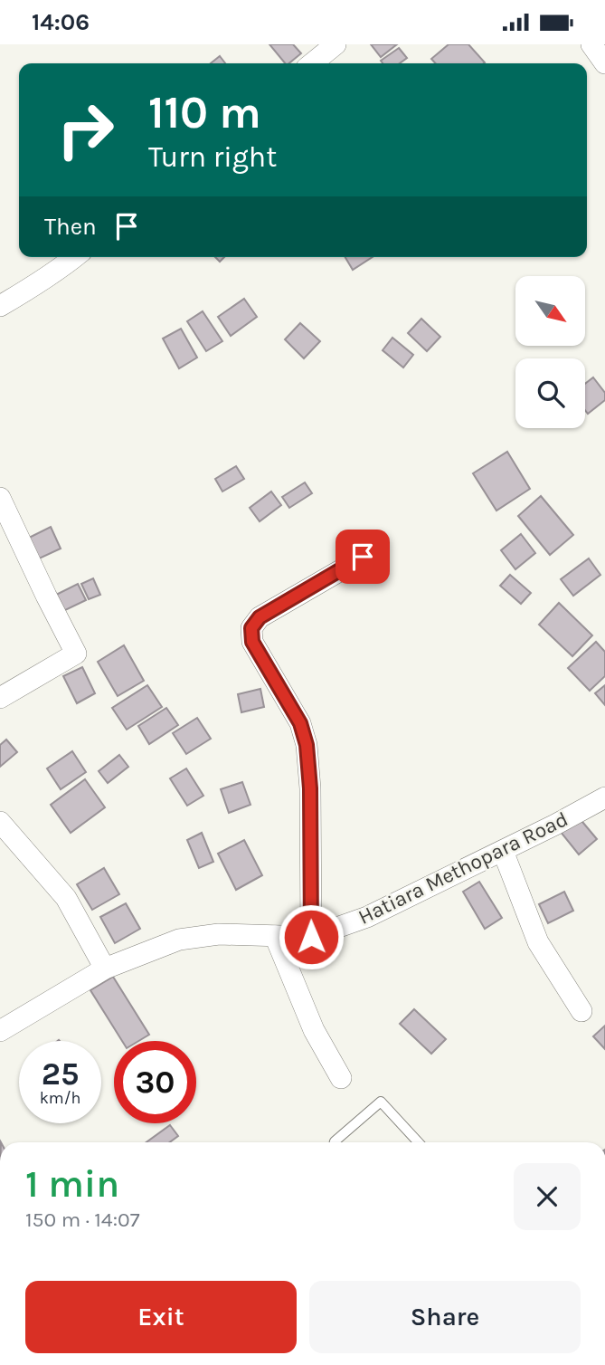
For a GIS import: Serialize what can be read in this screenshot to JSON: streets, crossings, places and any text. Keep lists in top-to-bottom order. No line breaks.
{"streets":{"street":["Hatiara Methopara Road"]},"north":"bottom right","page":{"status":"14:06","turn":["110 m","Turn right"],"then":"Then","speed":"25 km/h","limit":"30","heading":["1 min","150 m · 14:07"],"buttons":["Exit","Share"]}}
